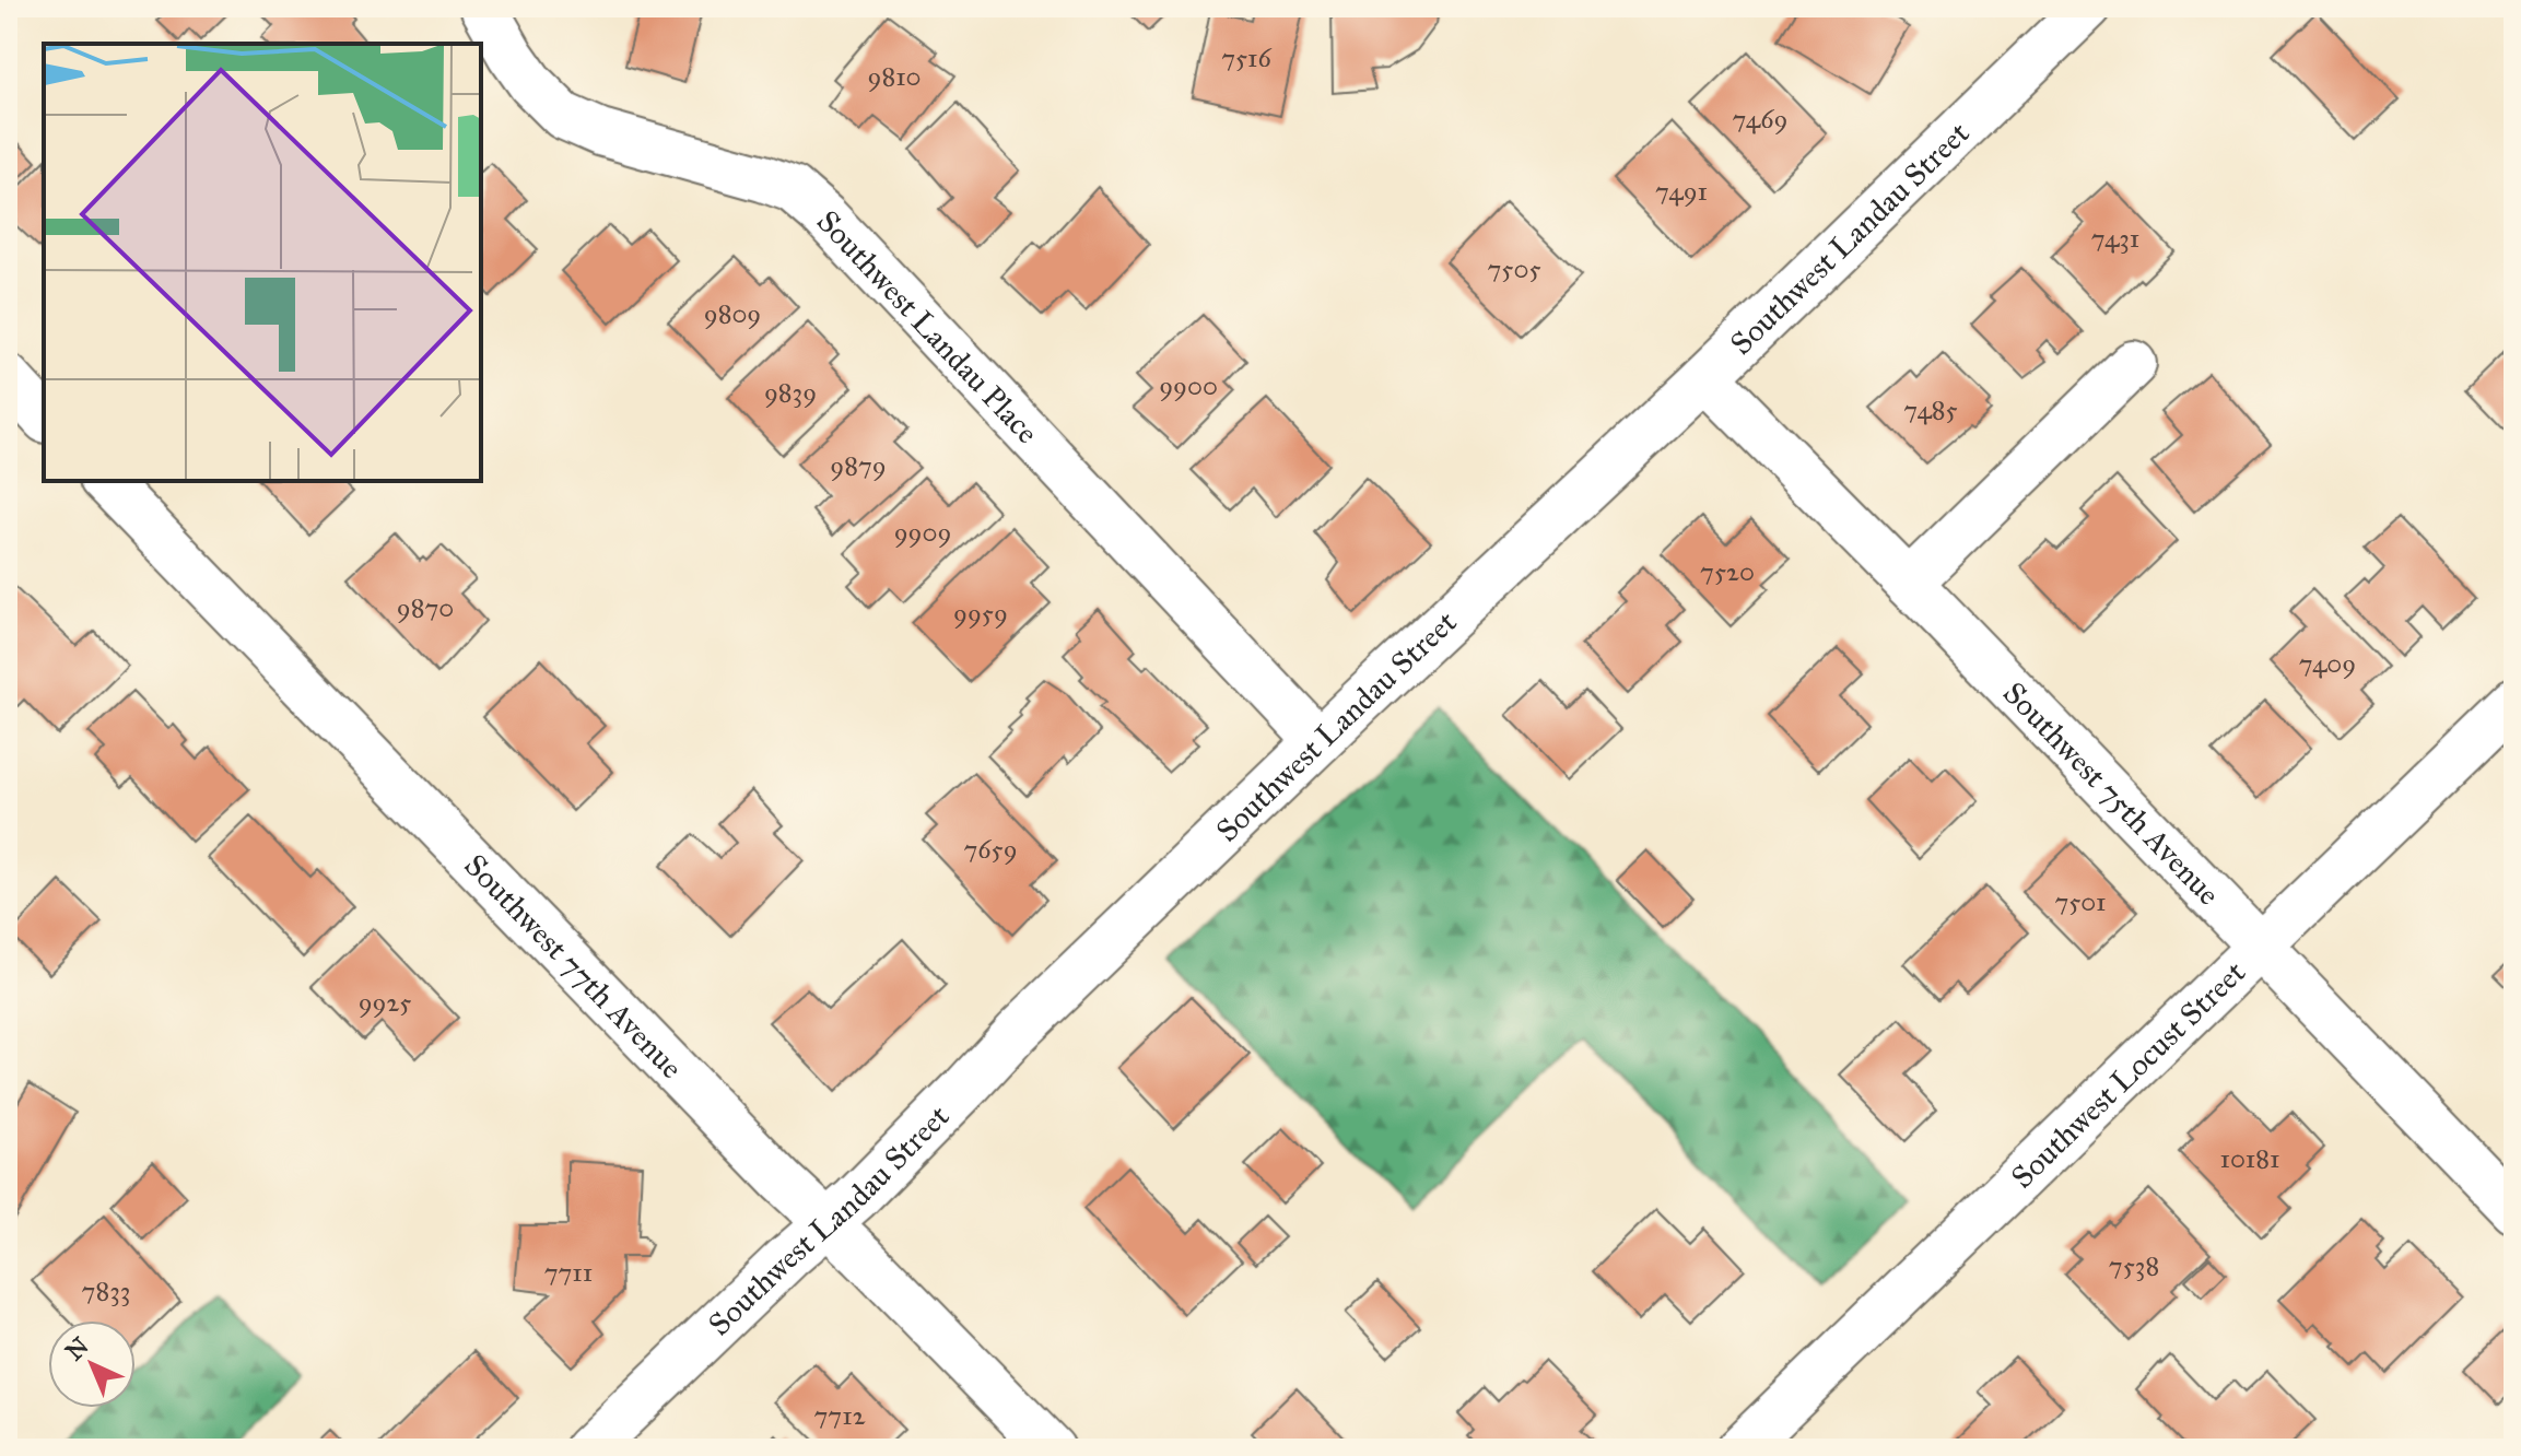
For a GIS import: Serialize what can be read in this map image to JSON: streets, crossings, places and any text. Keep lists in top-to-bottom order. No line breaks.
{"streets":{"street":["Southwest Landau Street","Southwest Landau Place","Southwest 75th Avenue","Southwest 77th Avenue","Southwest Locust Street"]},"crossings":[["Southwest Landau Street","Southwest Landau Place"],["Southwest Landau Street","Southwest 75th Avenue"],["Southwest Landau Street","Southwest 77th Avenue"],["Southwest 75th Avenue","Southwest Locust Street"]],"house_numbers":["7516","9810","7469","7491","7431","7505","9809","9900","9839","7485","9879","9909","7520","9870","9959","7409","7659","7501","9925","10181","7538","7711","7833","7712"],"north":"top left"}
